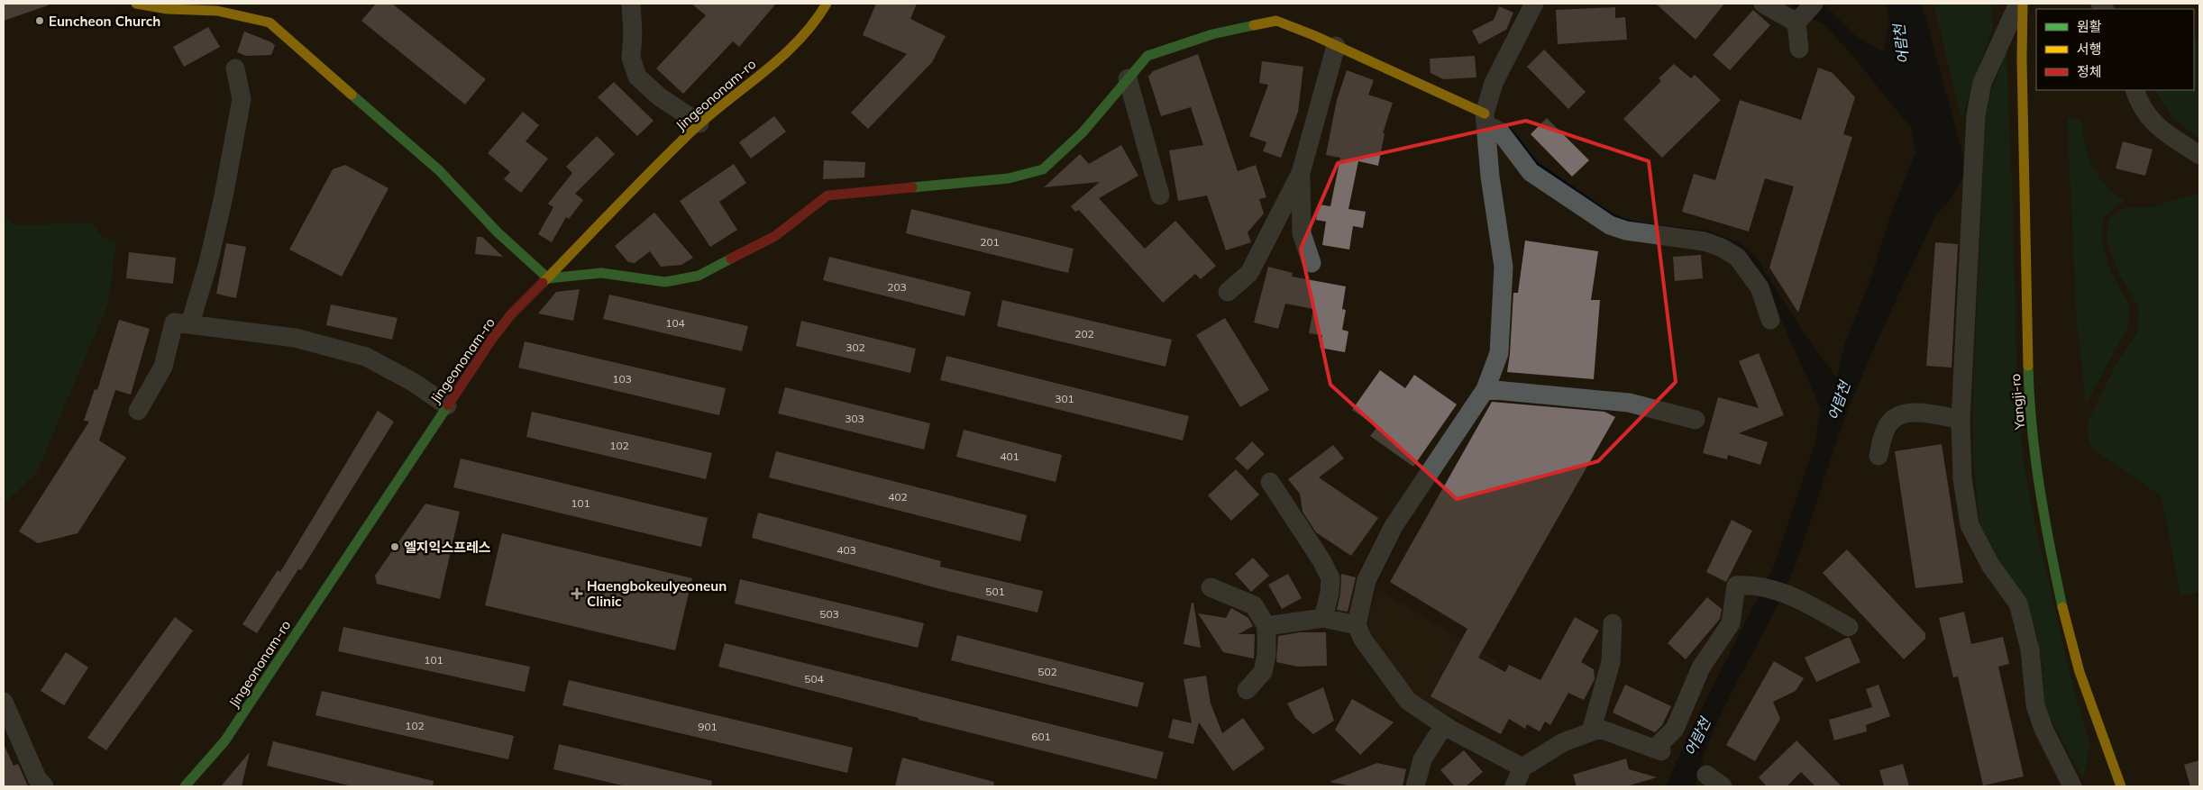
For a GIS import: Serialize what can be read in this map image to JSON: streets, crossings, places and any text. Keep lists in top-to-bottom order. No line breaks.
{"streets":{"street":["Jingeononam-ro","Yangji-ro"]},"water":["어람천"],"places":{"other":["Euncheon Church","엘지익스프레스"],"health":["Haengbokeulyeoneun Clinic"]},"house_numbers":["201","203","104","202","302","103","301","303","102","401","402","101","403","501","503","101","502","504","102","901","601"],"legend":["원활","서행","정체"]}
